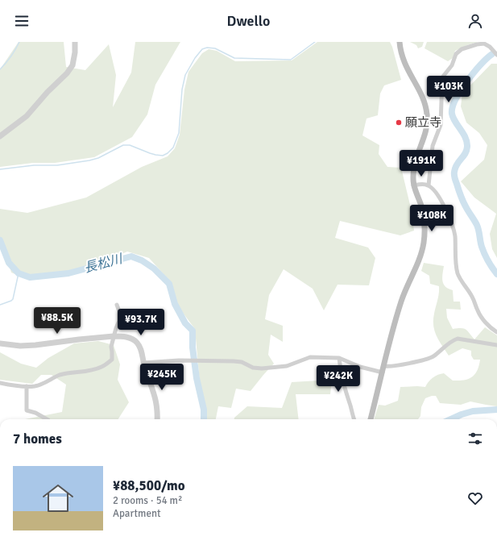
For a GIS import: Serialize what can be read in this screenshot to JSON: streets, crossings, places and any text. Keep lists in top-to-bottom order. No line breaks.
{"water":["長松川"],"places":["願立寺"],"page":{"header":"Dwello","price":["¥103K","¥191K","¥108K","¥88.5K","¥93.7K","¥245K","¥242K"],"heading":"7 homes","list":[{"name":"¥88,500/mo","note":"2 rooms · 54 m² · Apartment"}]}}
